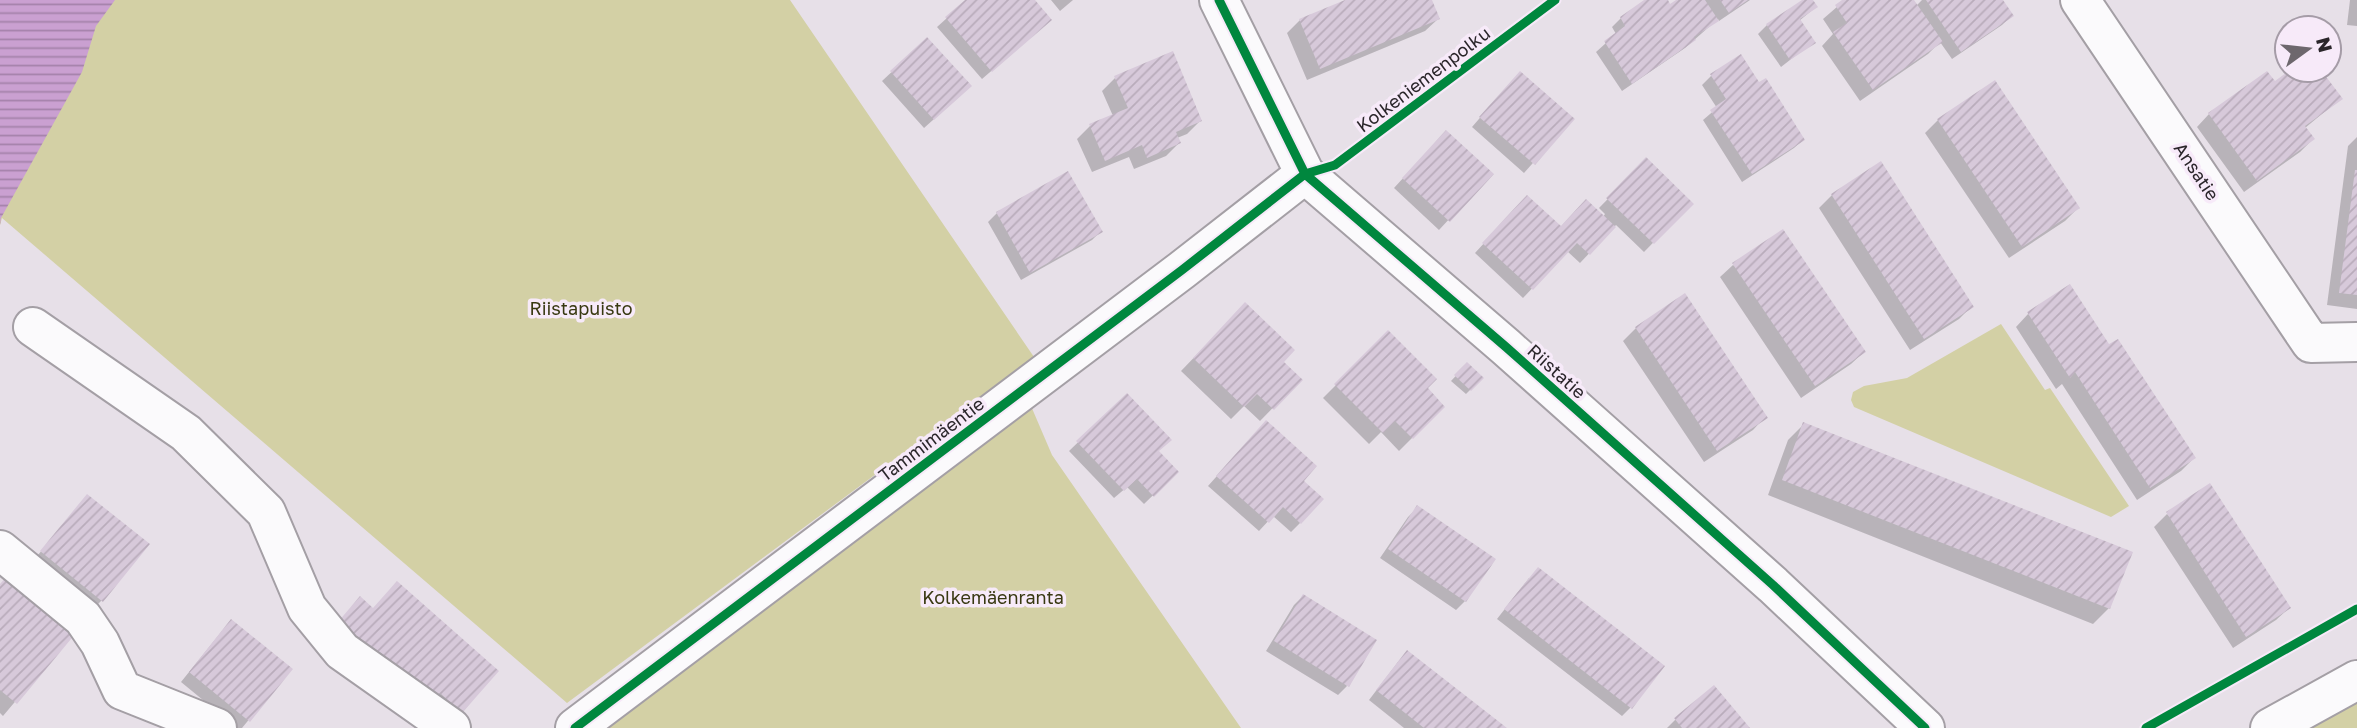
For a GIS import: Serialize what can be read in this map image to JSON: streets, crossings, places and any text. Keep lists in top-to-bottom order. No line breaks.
{"streets":{"street":["Ansatie","Riistatie","Tammimäentie"],"cycle path":["Kolkeniemenpolku"]},"crossings":[["Riistatie","Tammimäentie"]],"parks":["Riistapuisto","Kolkemäenranta"],"north":"right"}
